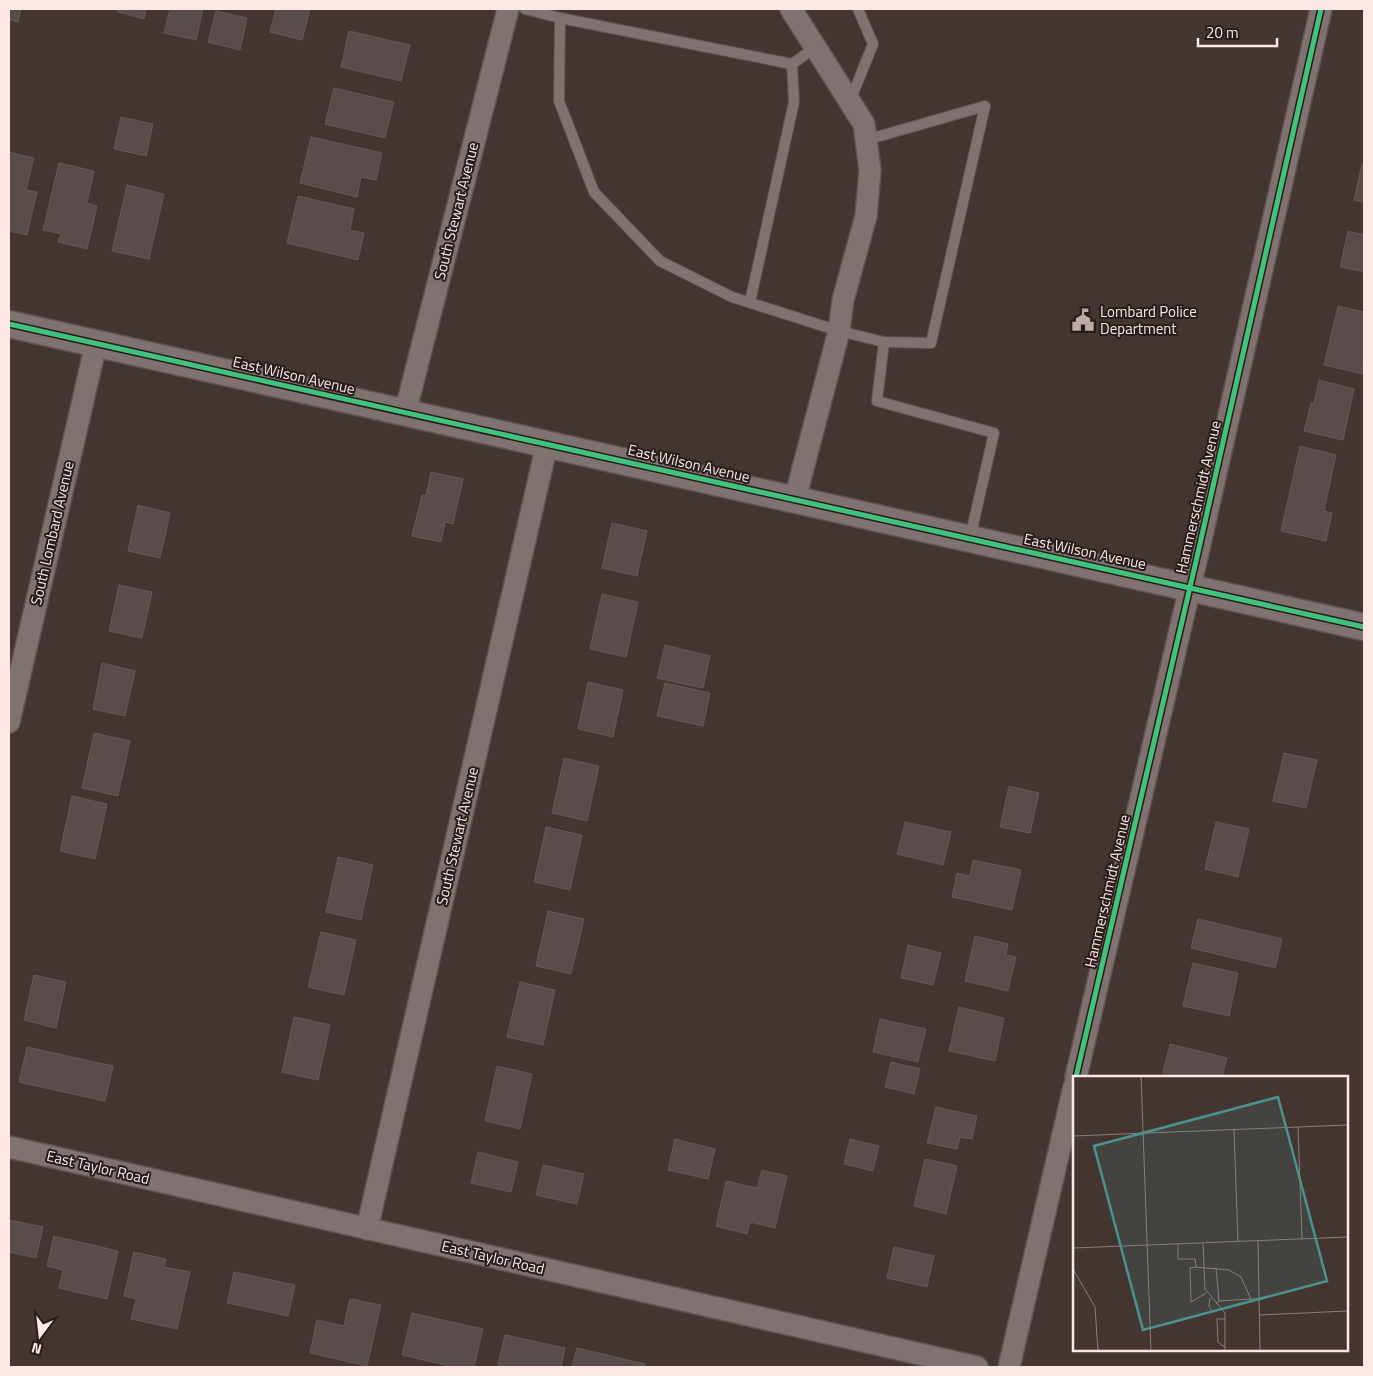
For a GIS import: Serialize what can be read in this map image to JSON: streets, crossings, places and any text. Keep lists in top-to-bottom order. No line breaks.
{"streets":{"street":["South Stewart Avenue","East Wilson Avenue","Hammerschmidt Avenue","South Lombard Avenue","East Taylor Road"]},"crossings":[["South Stewart Avenue","East Wilson Avenue"],["South Stewart Avenue","East Taylor Road"],["East Wilson Avenue","Hammerschmidt Avenue"],["East Wilson Avenue","South Lombard Avenue"]],"places":{"public building":["Lombard Police Department"]},"scale_bar":"20 m","north":"bottom"}
